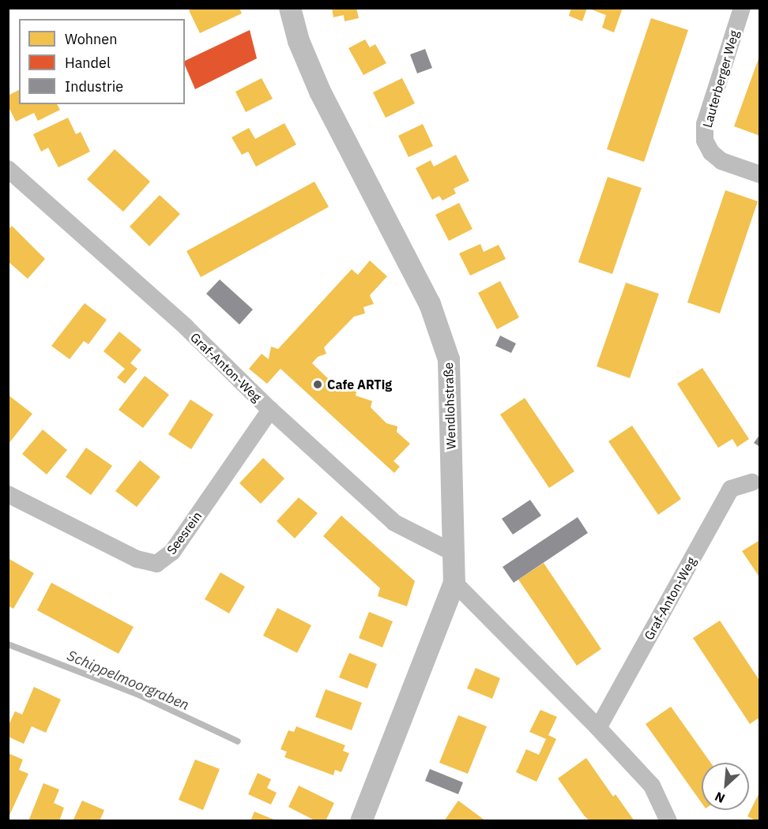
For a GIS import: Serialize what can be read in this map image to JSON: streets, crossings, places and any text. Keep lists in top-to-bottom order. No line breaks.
{"streets":{"street":["Lauterberger Weg","Graf-Anton-Weg","Wendlohstraße","Seesrein"]},"crossings":[["Graf-Anton-Weg","Wendlohstraße"],["Graf-Anton-Weg","Seesrein"]],"water":["Schippelmoorgraben"],"places":["Cafe ARTig"],"legend":["Wohnen","Handel","Industrie"],"north":"bottom left"}
